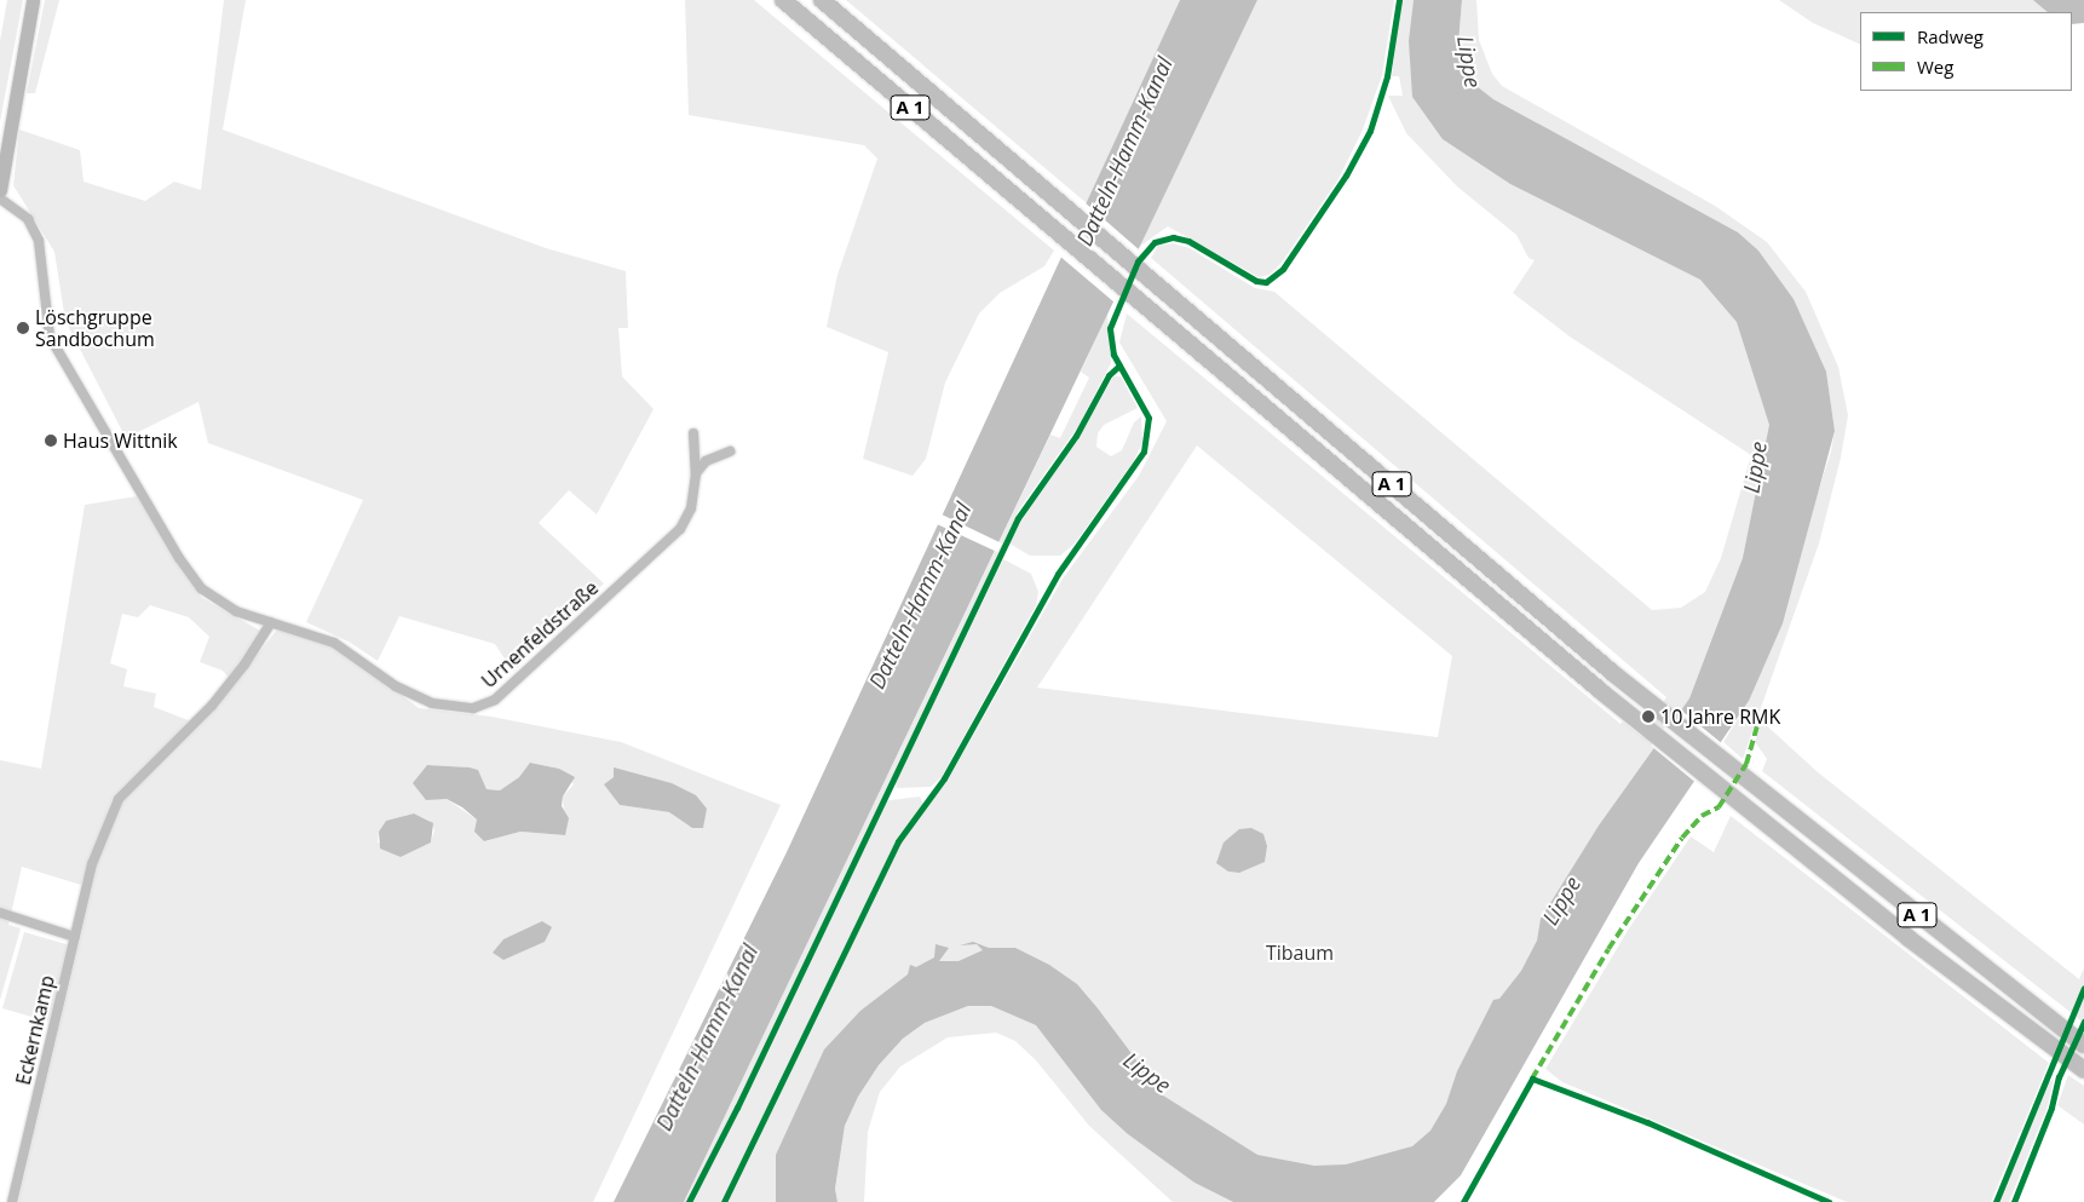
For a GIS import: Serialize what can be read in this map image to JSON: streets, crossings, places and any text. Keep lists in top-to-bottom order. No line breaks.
{"streets":{"highway":["A 1"],"street":["Urnenfeldstraße","Eckernkamp"]},"crossings":[["Urnenfeldstraße","Eckernkamp"]],"water":["Lippe","Datteln-Hamm-Kanal"],"parks":["Tibaum"],"places":["Löschgruppe Sandbochum","Haus Wittnik","10 Jahre RMK"],"legend":["Radweg","Weg"]}
